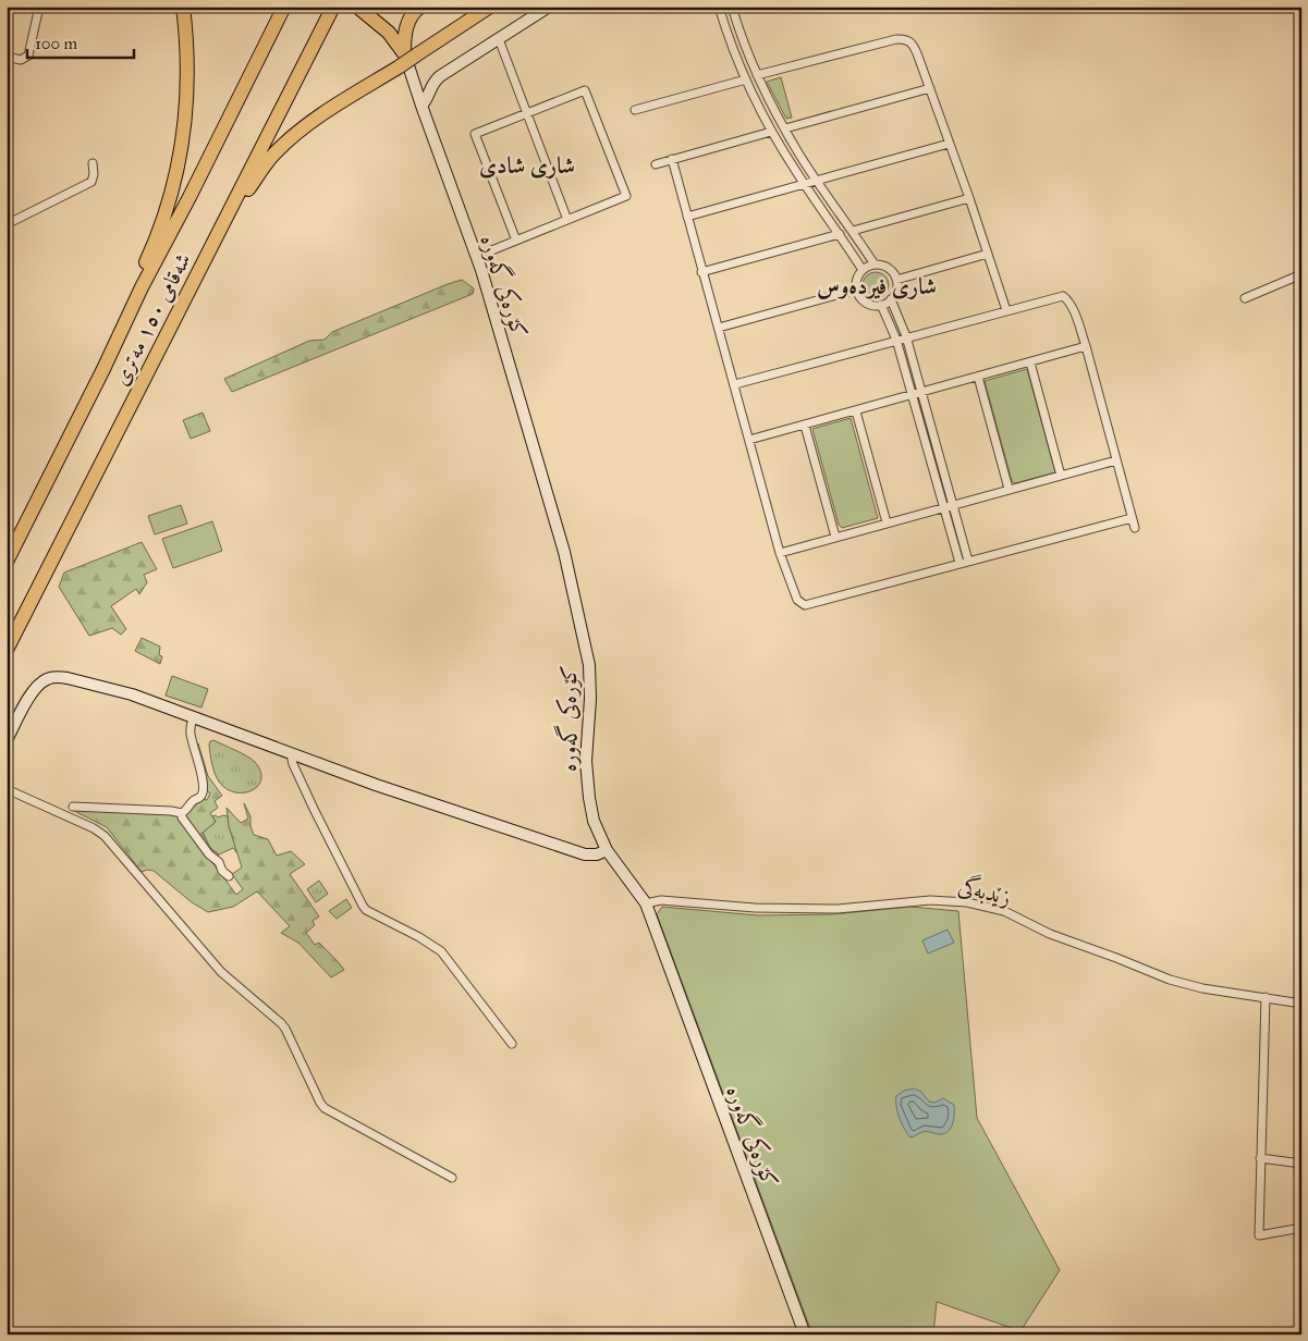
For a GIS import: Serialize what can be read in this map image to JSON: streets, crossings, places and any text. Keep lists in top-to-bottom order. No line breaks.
{"streets":{"highway":["شەقامی ١٥٠ مەتری"],"street":["کۆرەکی گەورە","زێدبەگی"]},"crossings":[["کۆرەکی گەورە","زێدبەگی"]],"districts":["شاری شادی","شاری فیردەوس"],"scale_bar":"100 m"}
